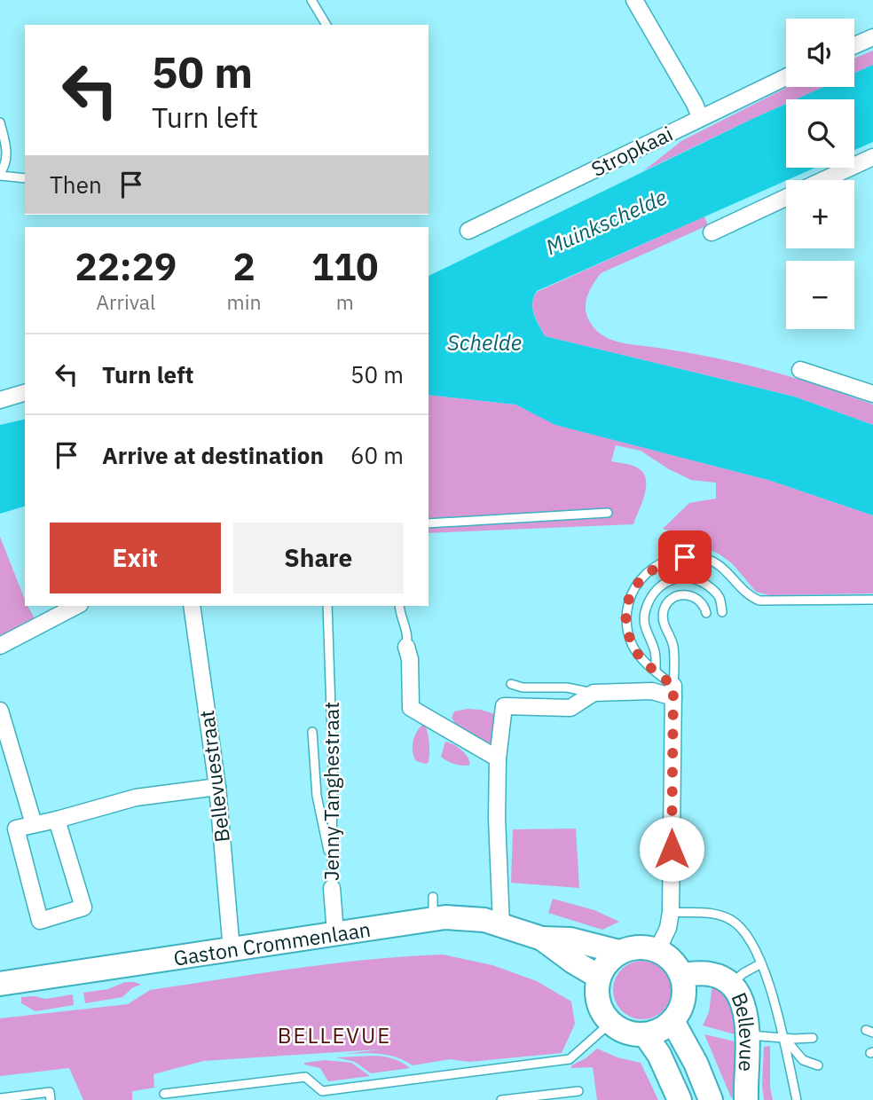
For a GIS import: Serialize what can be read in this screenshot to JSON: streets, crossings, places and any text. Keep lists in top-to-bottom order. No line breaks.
{"streets":{"street":["Stropkaai","Bellevuestraat","Jenny Tanghestraat","Gaston Crommenlaan","Bellevue"]},"crossings":[["Bellevuestraat","Gaston Crommenlaan"],["Jenny Tanghestraat","Gaston Crommenlaan"],["Gaston Crommenlaan","Bellevue"]],"districts":["BELLEVUE"],"water":["Muinkschelde","Schelde"],"page":{"map_buttons":["+","−"],"turn":["50 m","Turn left"],"then":"Then","eta":["22:29","Arrival","2","min","110","m"],"list":[{"name":"Turn left","value":"50 m"},{"name":"Arrive at destination","value":"60 m"}],"buttons":["Exit","Share"]}}
